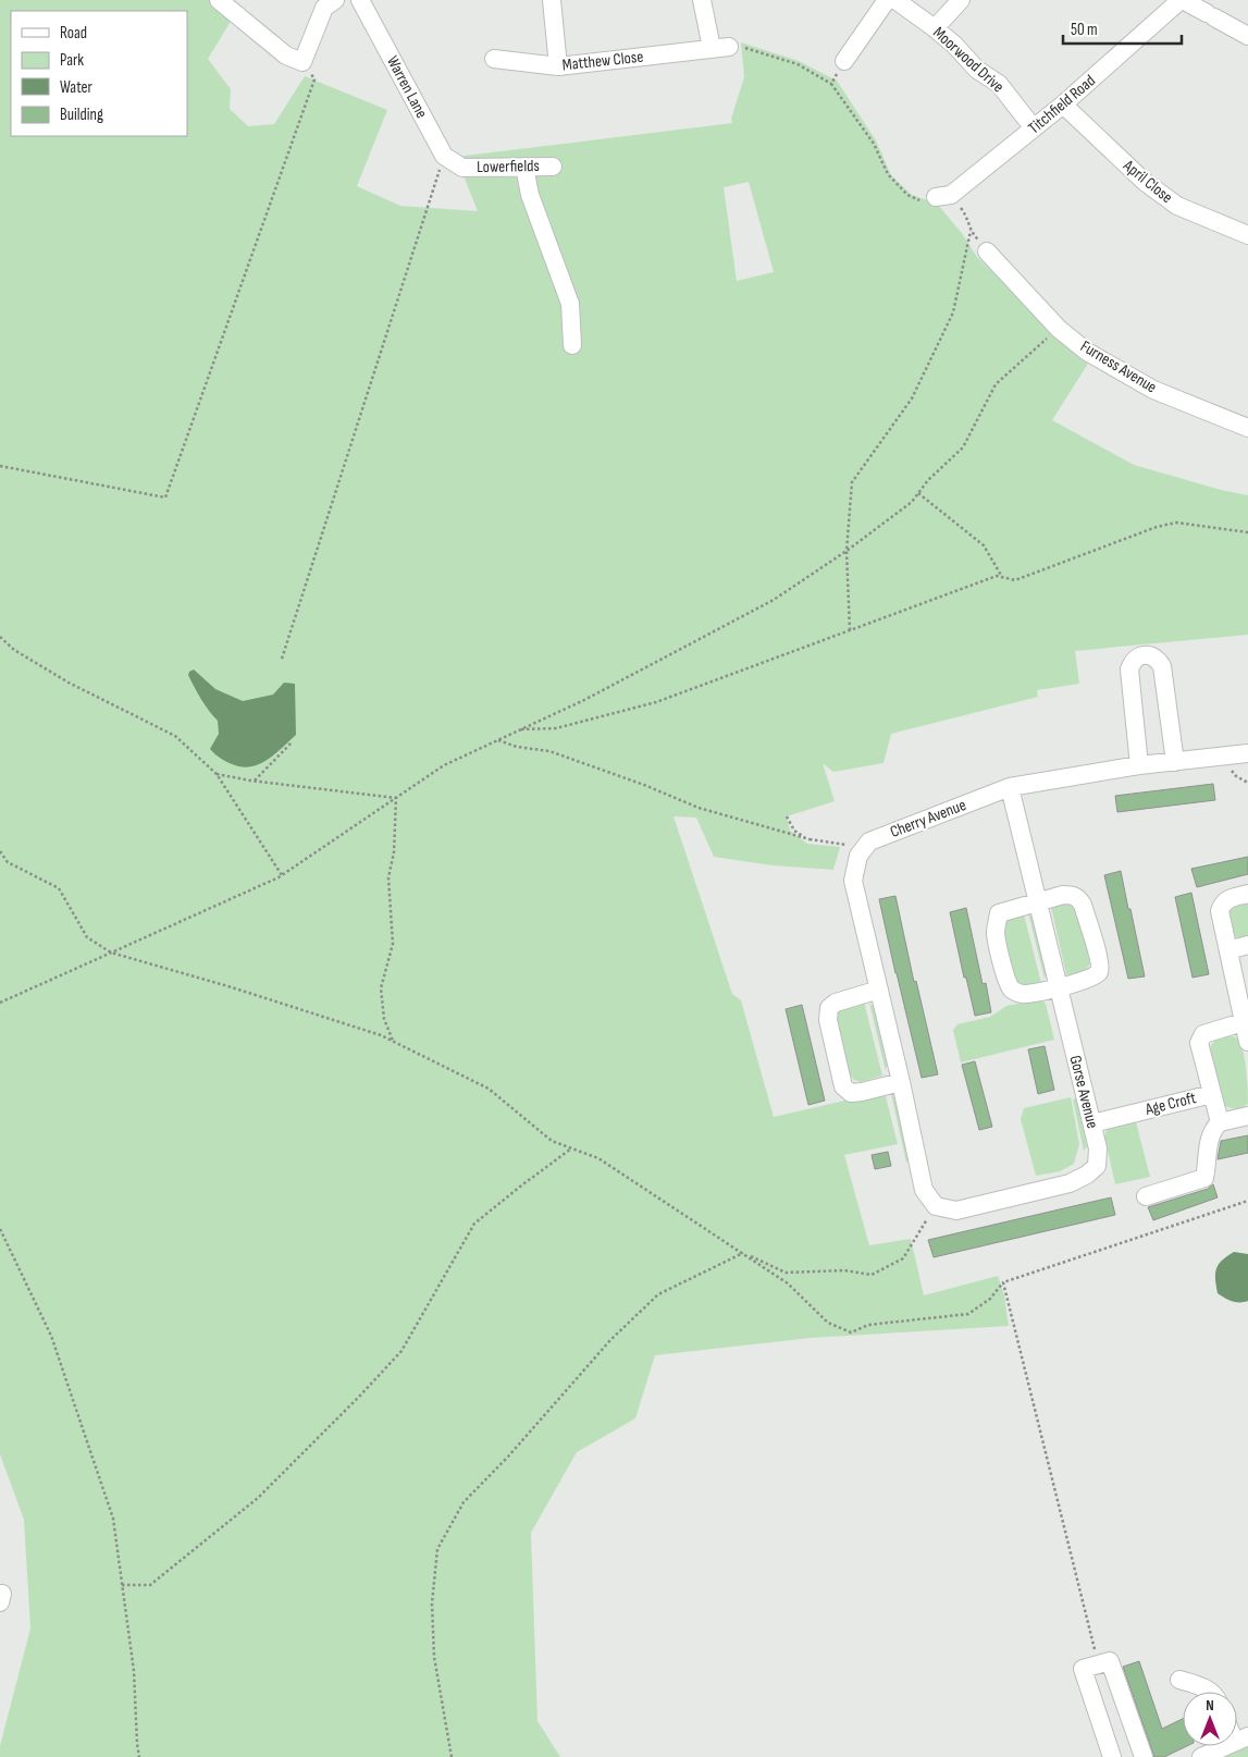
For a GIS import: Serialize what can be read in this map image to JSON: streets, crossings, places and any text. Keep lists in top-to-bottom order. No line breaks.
{"streets":{"street":["Moorwood Drive","Matthew Close","Warren Lane","Titchfield Road","Lowerfields","April Close","Furness Avenue","Cherry Avenue","Gorse Avenue","Age Croft"]},"crossings":[["Moorwood Drive","Titchfield Road"],["Warren Lane","Lowerfields"],["Titchfield Road","April Close"],["Cherry Avenue","Gorse Avenue"],["Gorse Avenue","Age Croft"]],"legend":["Road","Park","Water","Building"],"scale_bar":"50 m","north":"top"}
